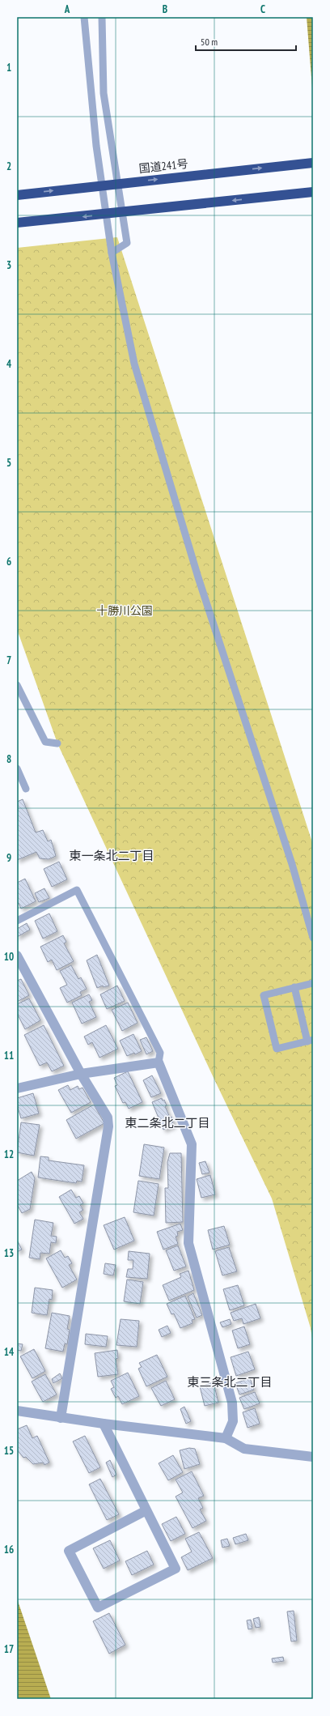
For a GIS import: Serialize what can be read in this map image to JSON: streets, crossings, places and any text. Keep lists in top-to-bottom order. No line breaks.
{"streets":{"highway":["国道241号"]},"districts":["東一条北二丁目","東二条北二丁目","東三条北二丁目"],"parks":["十勝川公園"],"scale_bar":"50 m","grid":{"columns":["A","B","C"],"rows":["1","2","3","4","5","6","7","8","9","10","11","12","13","14","15","16","17"]}}
